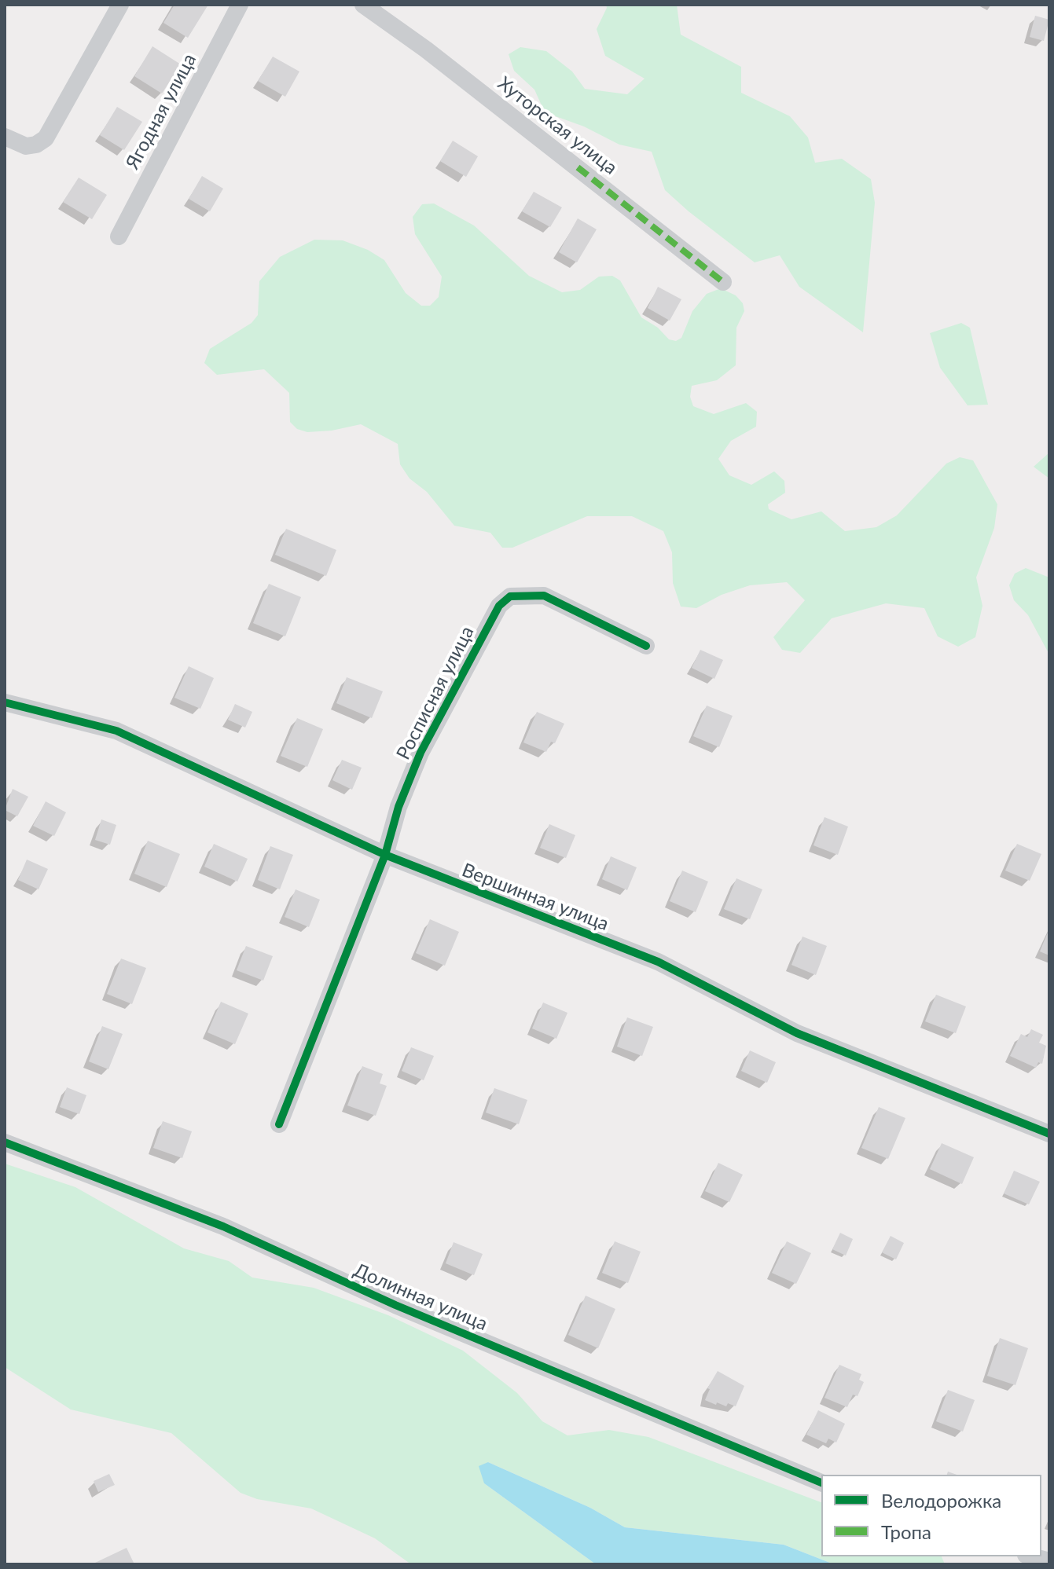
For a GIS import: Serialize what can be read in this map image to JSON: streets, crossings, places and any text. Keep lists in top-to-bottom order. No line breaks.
{"streets":{"street":["Ягодная улица","Хуторская улица","Росписная улица","Вершинная улица","Долинная улица"]},"crossings":[["Росписная улица","Вершинная улица"]],"legend":["Велодорожка","Тропа"]}
